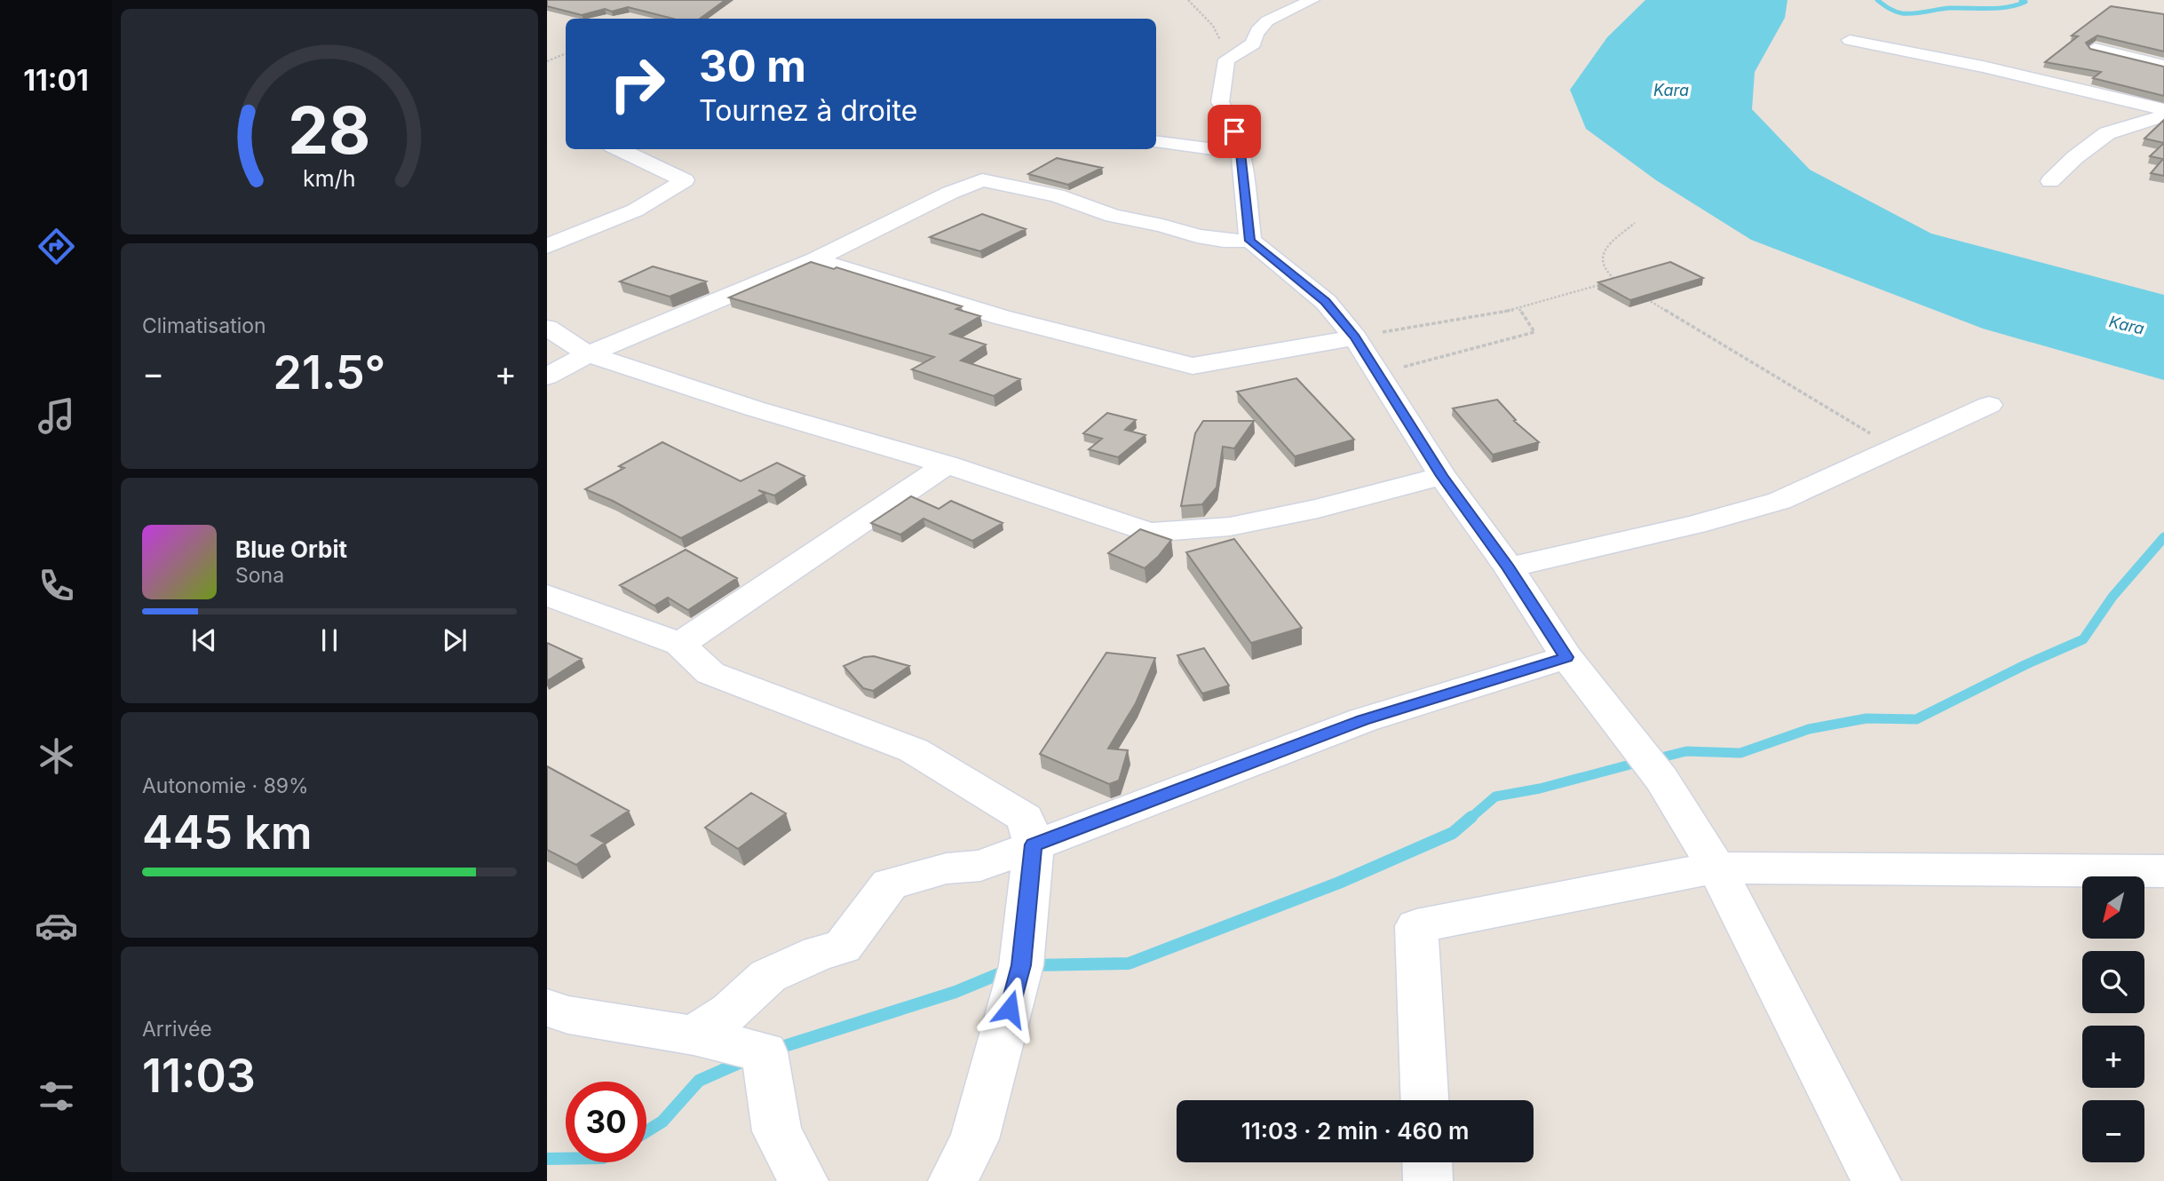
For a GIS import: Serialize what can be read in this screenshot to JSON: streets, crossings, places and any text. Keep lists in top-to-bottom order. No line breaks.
{"water":["Kara"],"north":"bottom left","page":{"tabs":"11:01","turn":["30 m","Tournez à droite"],"tile":["Climatisation",["Autonomie · 89%","445 km"],["Arrivée","11:03"]],"heat":["−","21.5°","+"],"song":["Blue Orbit","Sona"],"map_buttons":["+","−"],"limit":"30","trip":"11:03 · 2 min · 460 m","gauge":["28","km/h"]}}
